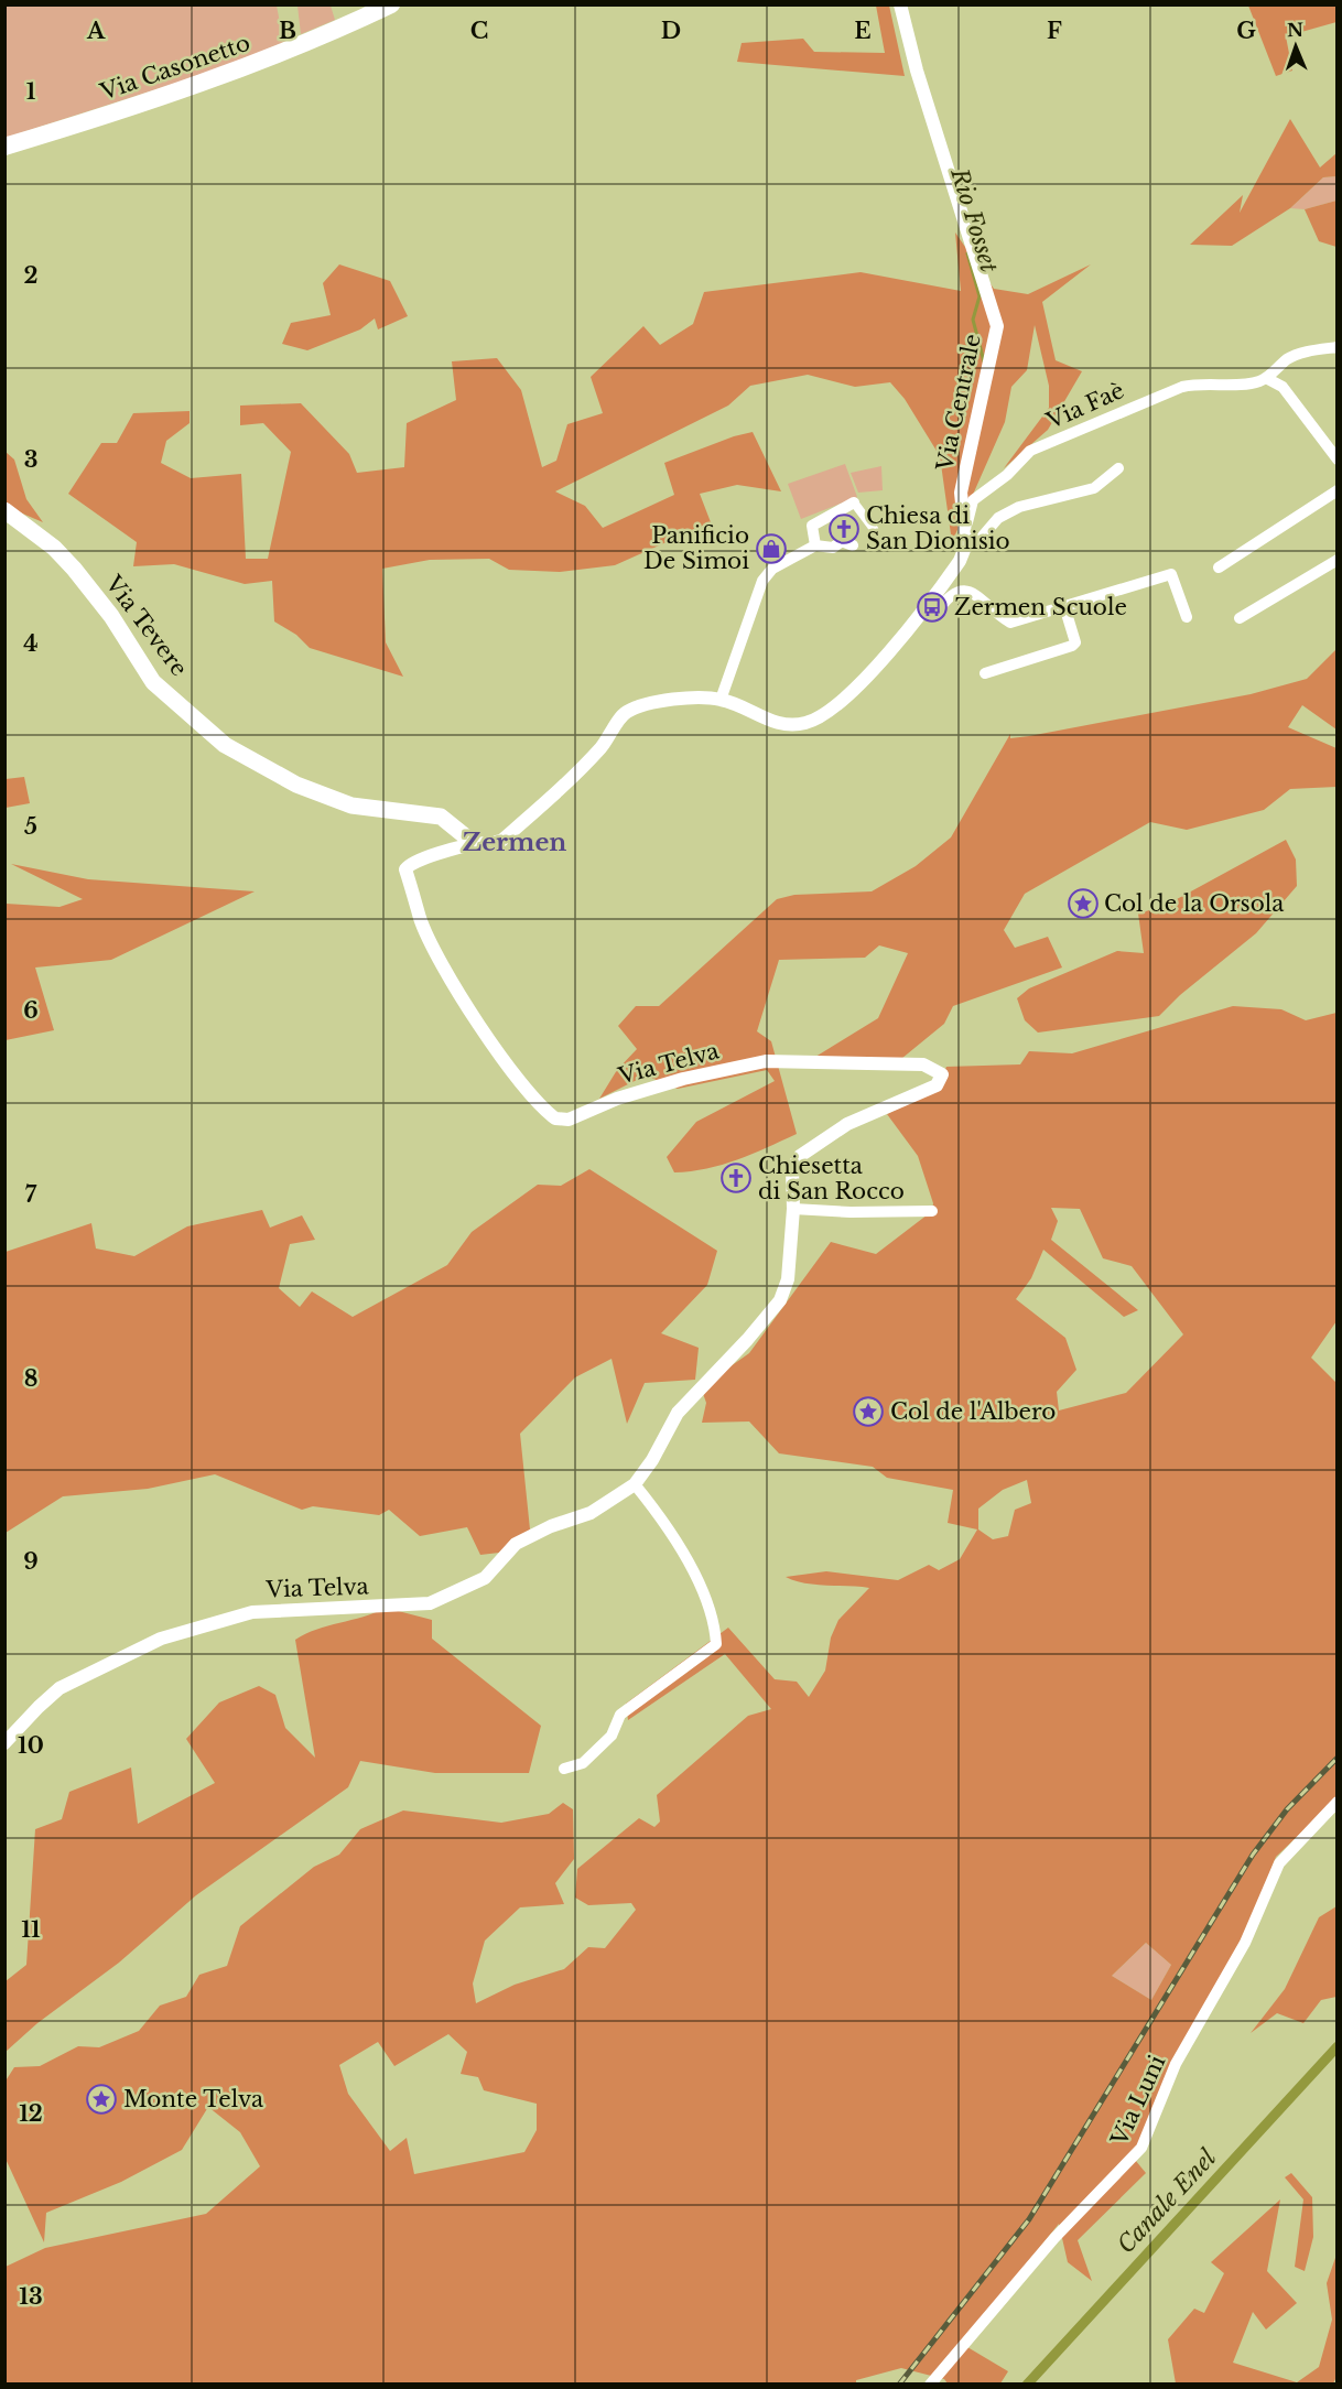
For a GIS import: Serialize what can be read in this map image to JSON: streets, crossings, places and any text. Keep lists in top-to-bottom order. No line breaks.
{"streets":{"main road":["Via Casonetto","Via Tevere"],"street":["Via Centrale","Via Faè","Via Telva","Via Luni"]},"crossings":[["Via Centrale","Via Faè"],["Via Tevere","Via Telva"]],"districts":["Zermen"],"water":["Rio Fosset","Canale Enel"],"places":{"church":["Chiesa di San Dionisio","Chiesetta di San Rocco"],"shop":["Panificio De Simoi"],"bus stop":["Zermen Scuole"],"place":["Col de la Orsola","Col de l'Albero","Monte Telva"]},"north":"top","grid":{"columns":["A","B","C","D","E","F","G"],"rows":["1","2","3","4","5","6","7","8","9","10","11","12","13"]}}
